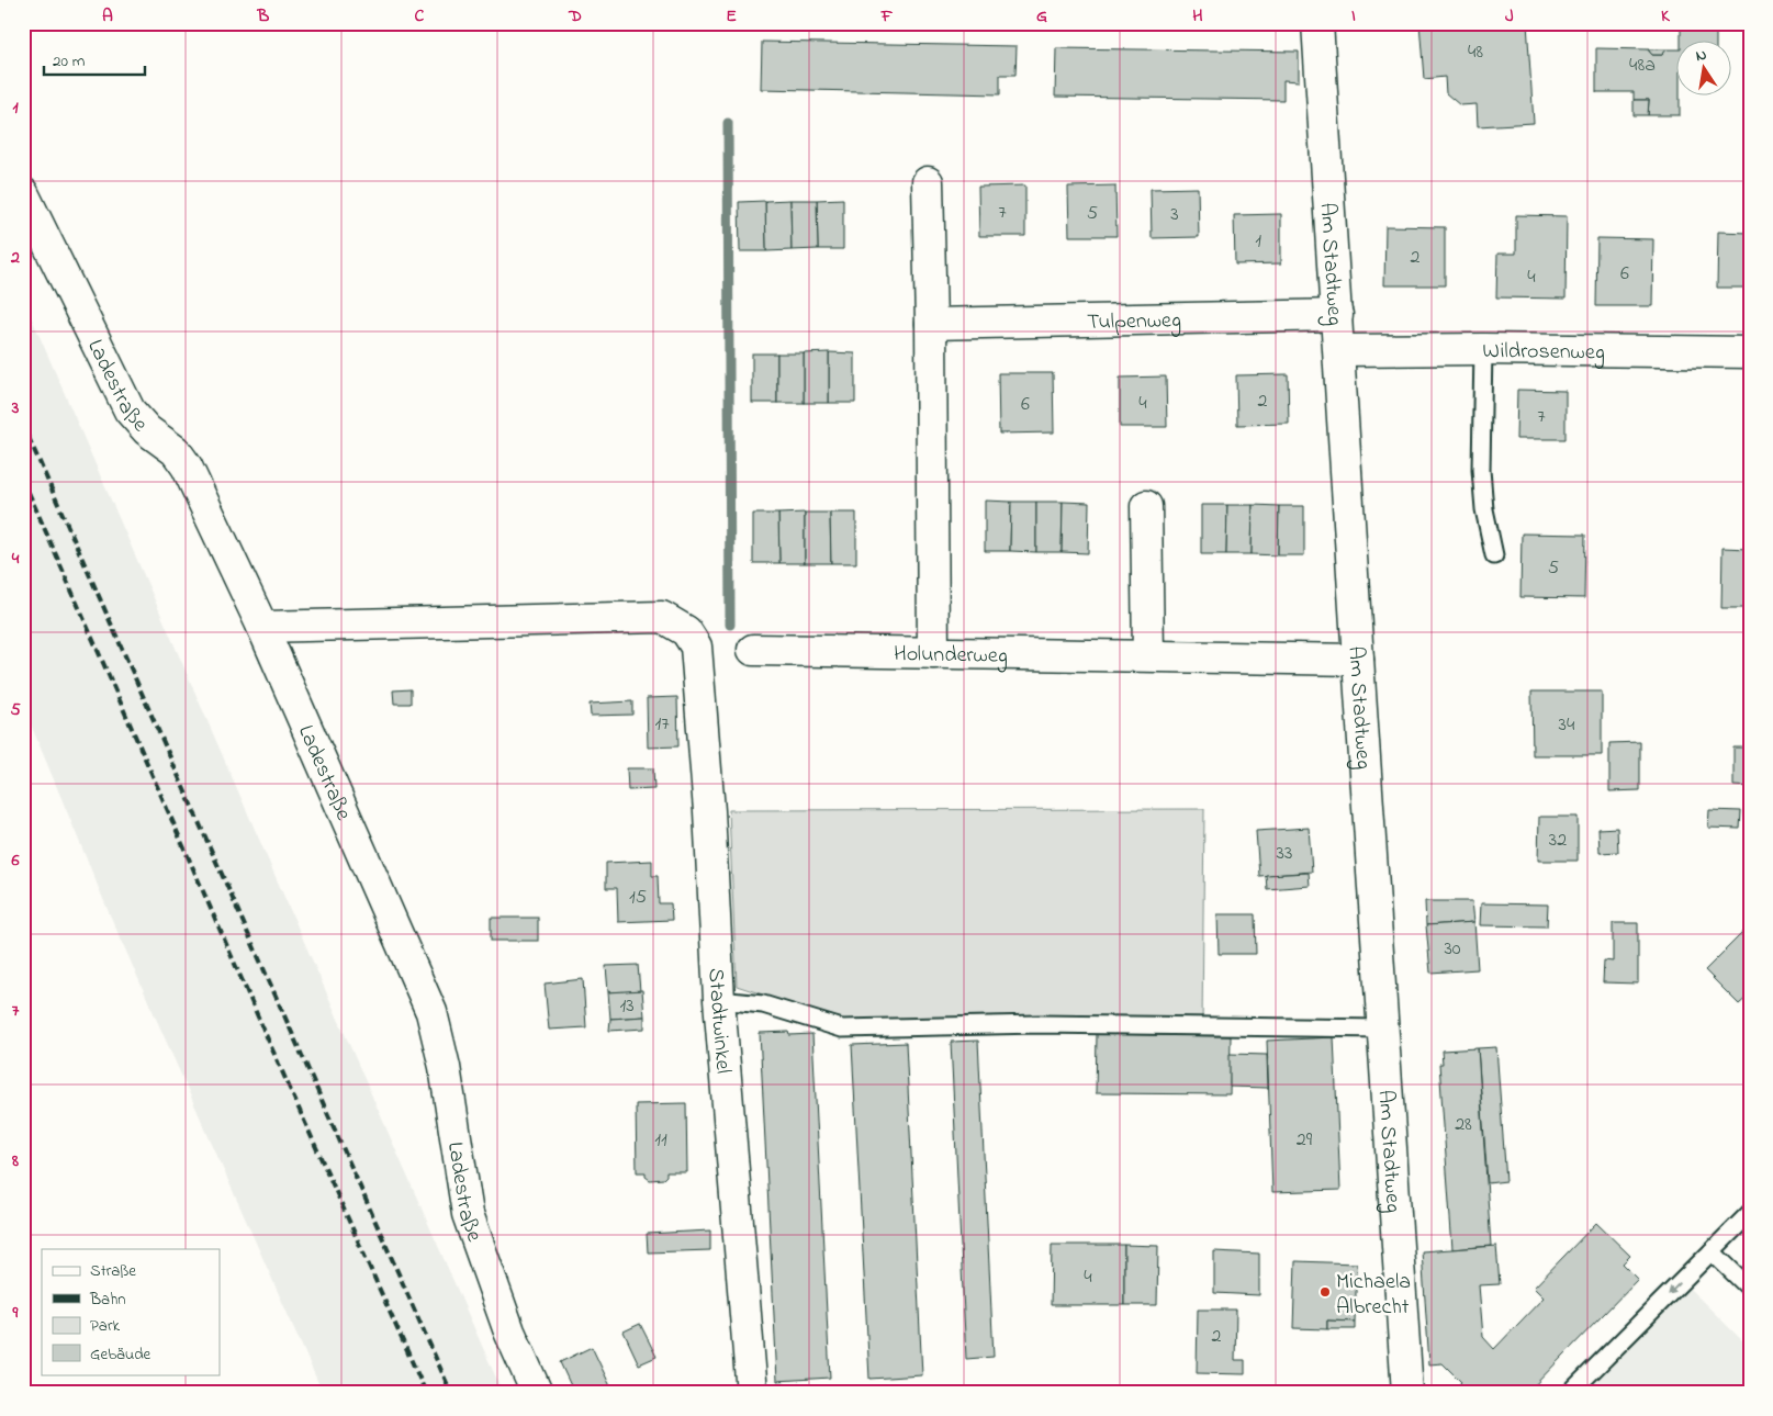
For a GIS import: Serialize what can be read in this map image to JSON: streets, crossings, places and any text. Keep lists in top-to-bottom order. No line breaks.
{"streets":{"street":["Am Stadtweg","Tulpenweg","Wildrosenweg","Ladestraße","Holunderweg","Stadtwinkel"]},"crossings":[["Am Stadtweg","Tulpenweg"],["Am Stadtweg","Wildrosenweg"],["Am Stadtweg","Holunderweg"],["Ladestraße","Stadtwinkel"]],"places":["Michaela Albrecht"],"house_numbers":["48","48a","7","5","3","1","2","6","4","2","4","6","7","5","17","34","32","33","15","30","13","28","11","29","4","2"],"legend":["Straße","Bahn","Park","Gebäude"],"scale_bar":"20 m","north":"top","grid":{"columns":["A","B","C","D","E","F","G","H","I","J","K"],"rows":["1","2","3","4","5","6","7","8","9"]}}
